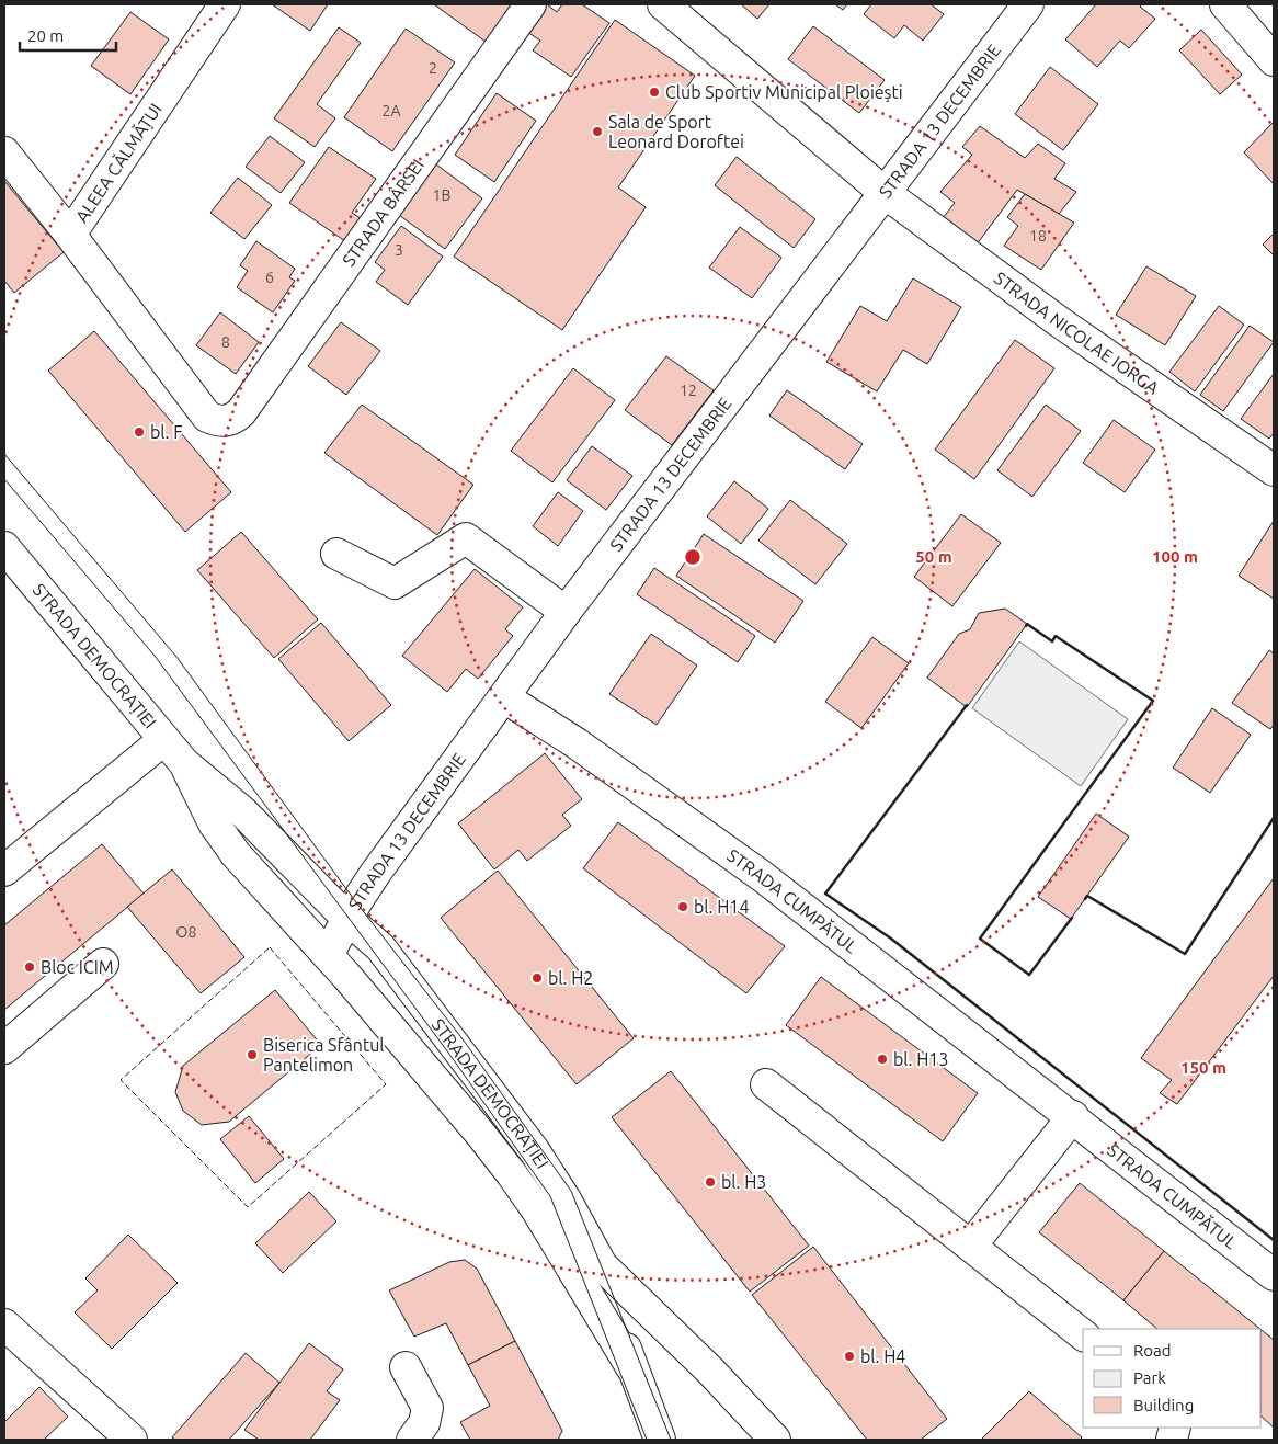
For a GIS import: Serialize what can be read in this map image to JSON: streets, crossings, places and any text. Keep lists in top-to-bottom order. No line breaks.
{"streets":{"street":["STRADA 13 DECEMBRIE","ALEEA CĂLMĂȚUI","STRADA BÂRSEI","STRADA NICOLAE IORGA","STRADA DEMOCRAȚIEI","STRADA CUMPĂTUL"]},"crossings":[["STRADA 13 DECEMBRIE","STRADA NICOLAE IORGA"],["STRADA 13 DECEMBRIE","STRADA DEMOCRAȚIEI"],["STRADA 13 DECEMBRIE","STRADA CUMPĂTUL"],["ALEEA CĂLMĂȚUI","STRADA BÂRSEI"]],"places":["Club Sportiv Municipal Ploiești","Sala de Sport Leonard Doroftei","bl. F","bl. H14","Bloc ICIM","bl. H2","Biserica Sfântul Pantelimon","bl. H13","bl. H3","bl. H4"],"house_numbers":["2","2A","1B","18","3","6","8","12","O8"],"legend":["Road","Park","Building"],"scale_bar":"20 m","rings":["50 m","100 m","150 m"]}
